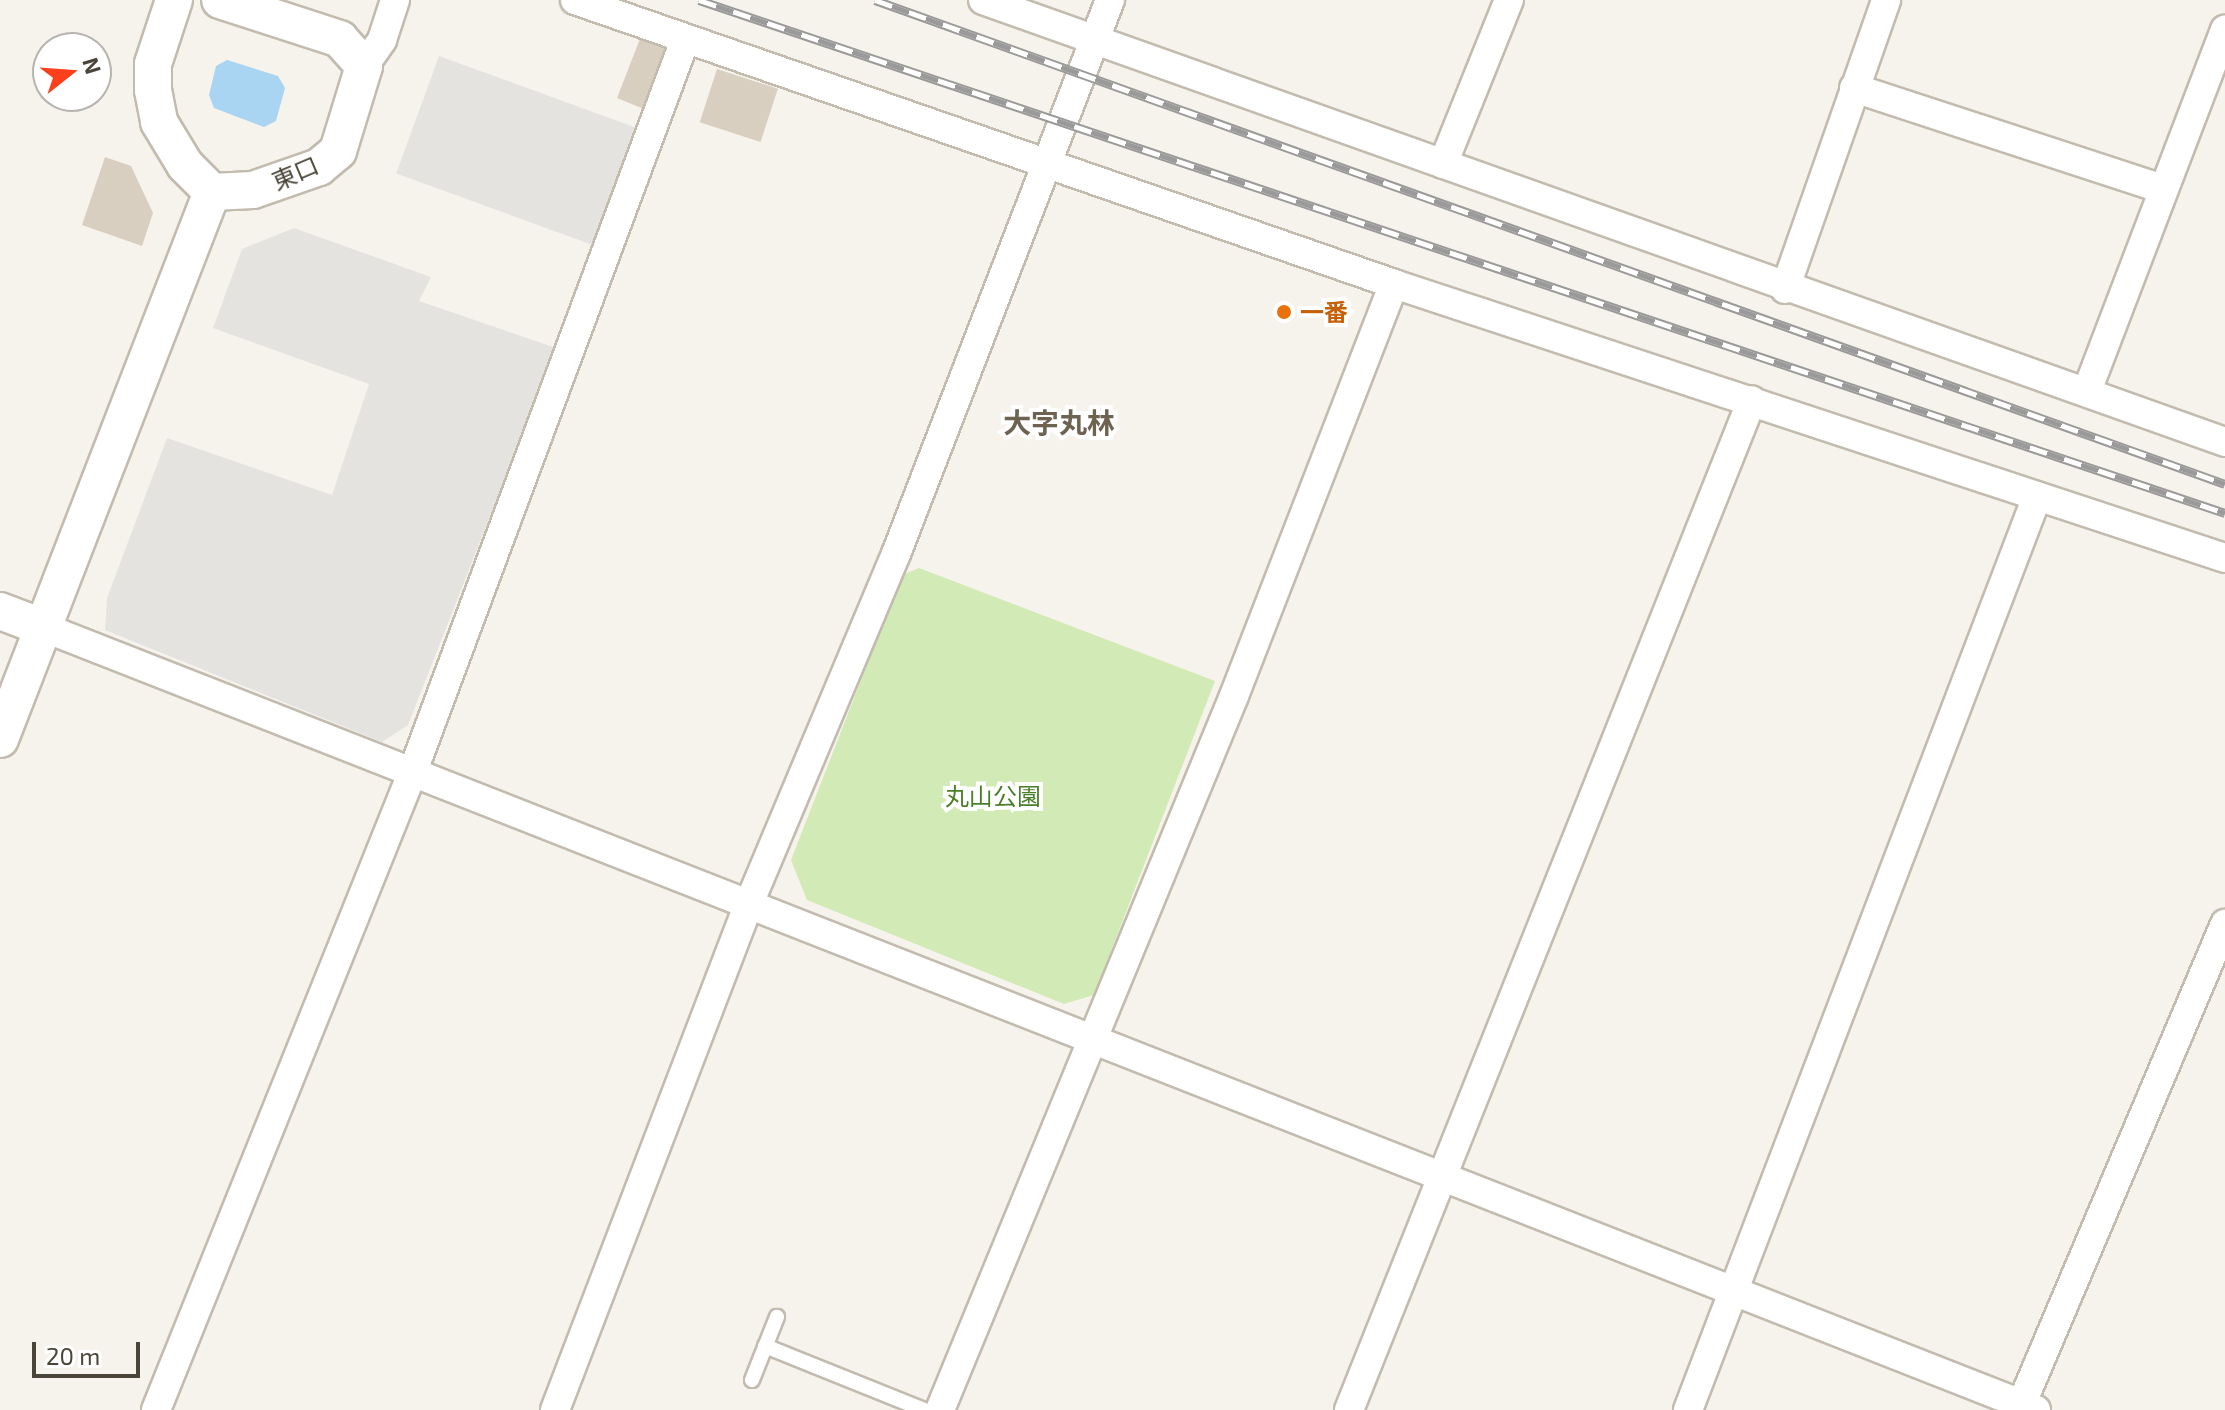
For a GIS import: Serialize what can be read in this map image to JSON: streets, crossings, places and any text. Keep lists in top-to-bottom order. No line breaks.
{"streets":{"street":["東口"]},"districts":["大字丸林"],"parks":["丸山公園"],"places":["一番"],"scale_bar":"20 m","north":"right"}
